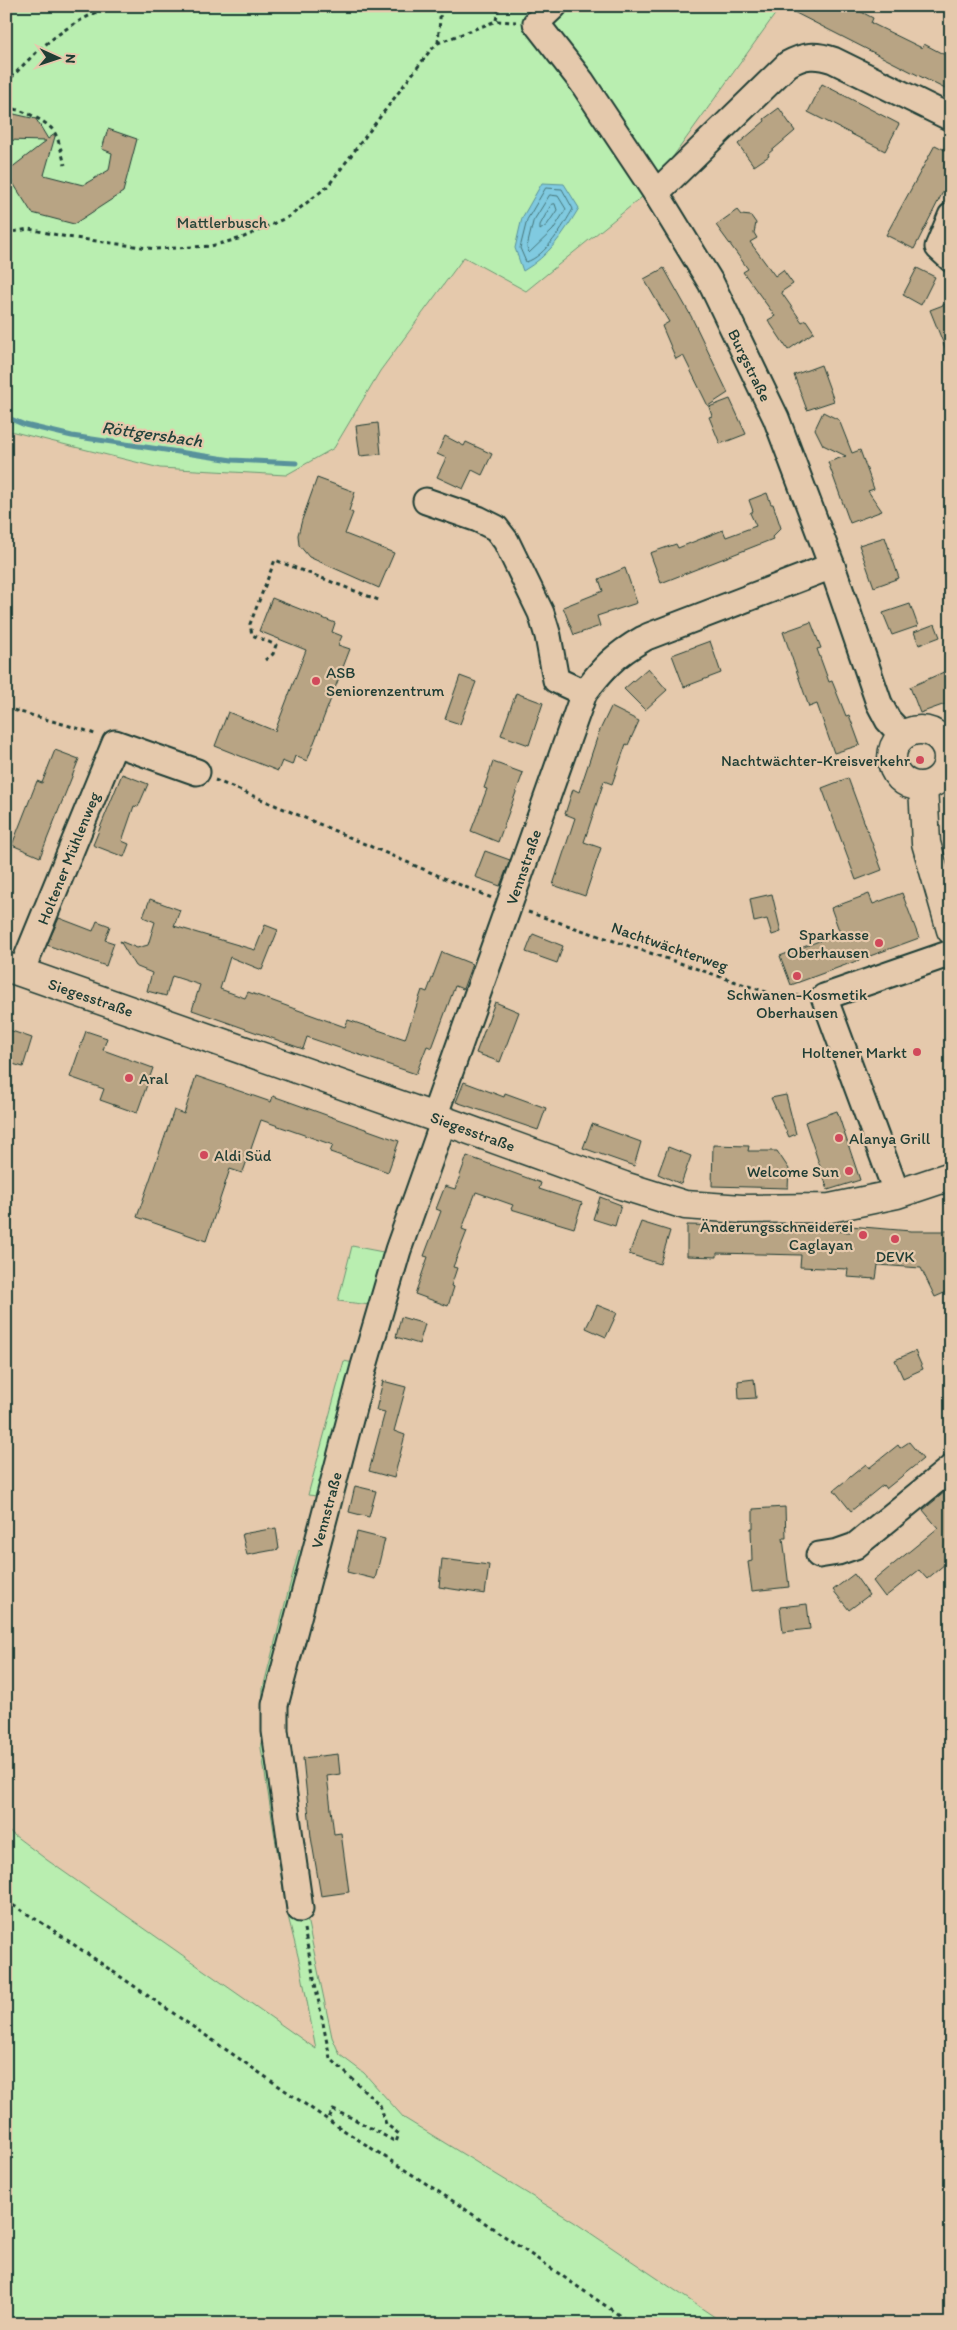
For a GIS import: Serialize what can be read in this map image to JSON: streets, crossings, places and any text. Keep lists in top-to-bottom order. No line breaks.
{"streets":{"main road":["Siegesstraße"],"street":["Burgstraße","Holtener Mühlenweg","Vennstraße"],"path":["Nachtwächterweg"]},"crossings":[["Burgstraße","Vennstraße"],["Holtener Mühlenweg","Siegesstraße"],["Vennstraße","Nachtwächterweg"],["Vennstraße","Siegesstraße"]],"water":["Röttgersbach"],"parks":["Mattlerbusch"],"places":["ASB Seniorenzentrum","Nachtwächter-Kreisverkehr","Sparkasse Oberhausen","Schwanen-Kosmetik Oberhausen","Holtener Markt","Aral","Alanya Grill","Aldi Süd","Welcome Sun","Änderungsschneiderei Caglayan","DEVK"],"north":"right"}
